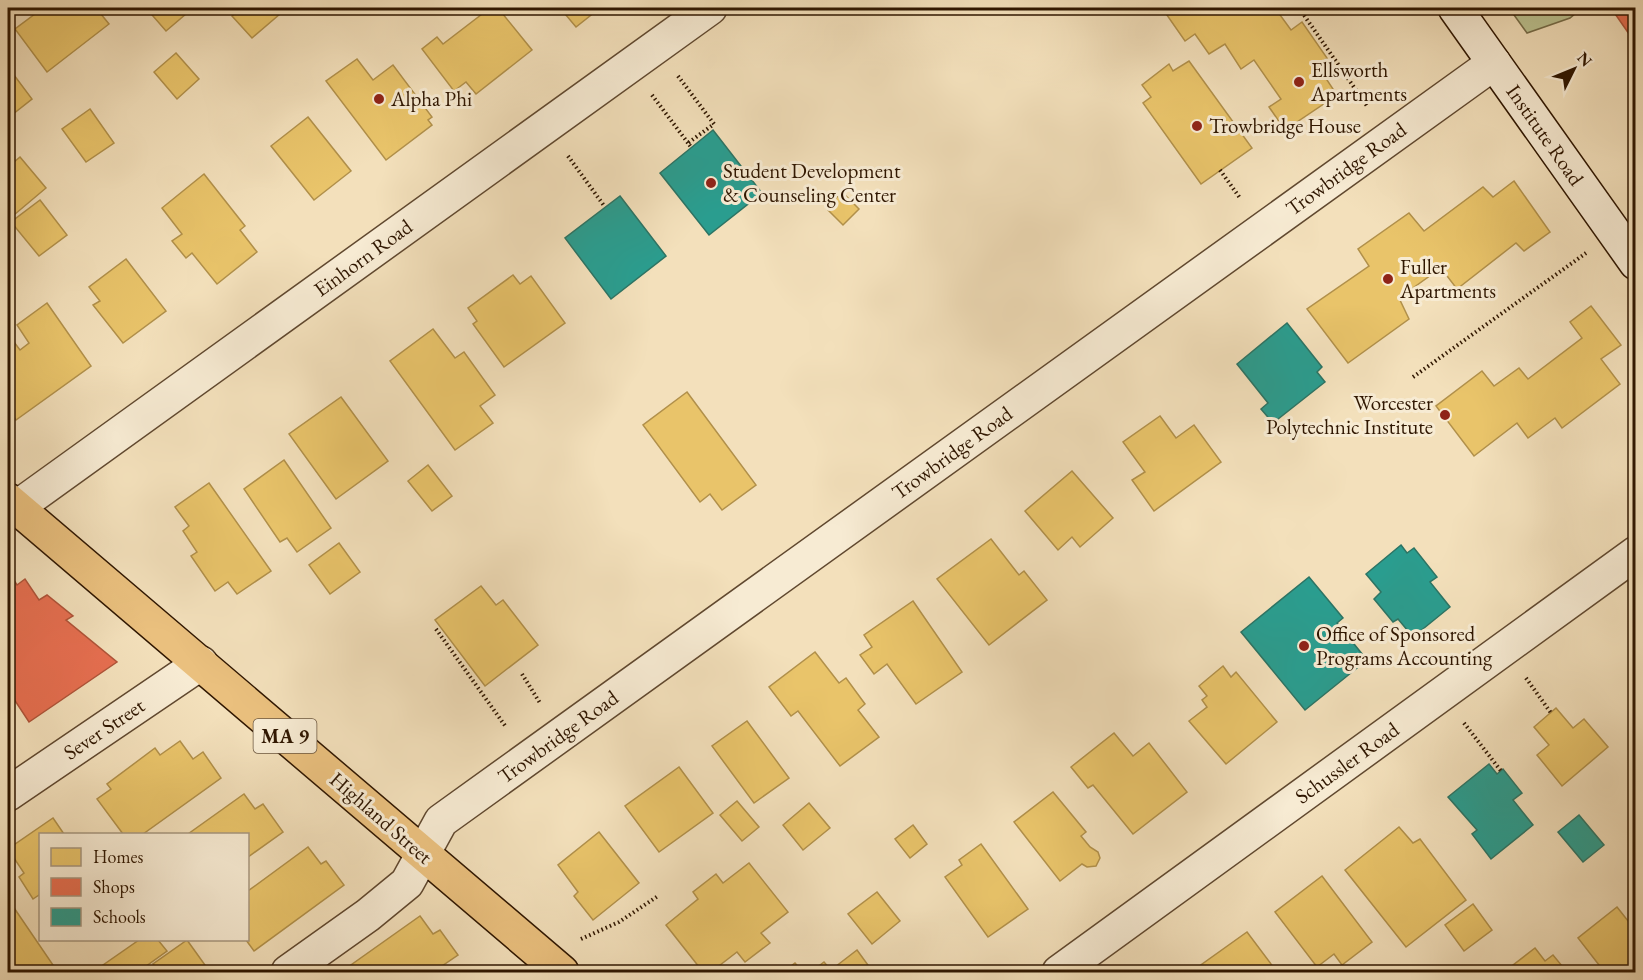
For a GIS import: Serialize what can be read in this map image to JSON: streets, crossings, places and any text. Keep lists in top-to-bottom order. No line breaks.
{"streets":{"highway":["MA 9","Highland Street"],"street":["Institute Road","Trowbridge Road","Einhorn Road","Sever Street","Schussler Road"]},"crossings":[["Institute Road","Trowbridge Road"],["Trowbridge Road","Highland Street"],["Einhorn Road","Highland Street"],["Sever Street","Highland Street"]],"places":["Ellsworth Apartments","Alpha Phi","Trowbridge House","Student Development & Counseling Center","Fuller Apartments","Worcester Polytechnic Institute","Office of Sponsored Programs Accounting"],"legend":["Homes","Shops","Schools"],"north":"top right"}
